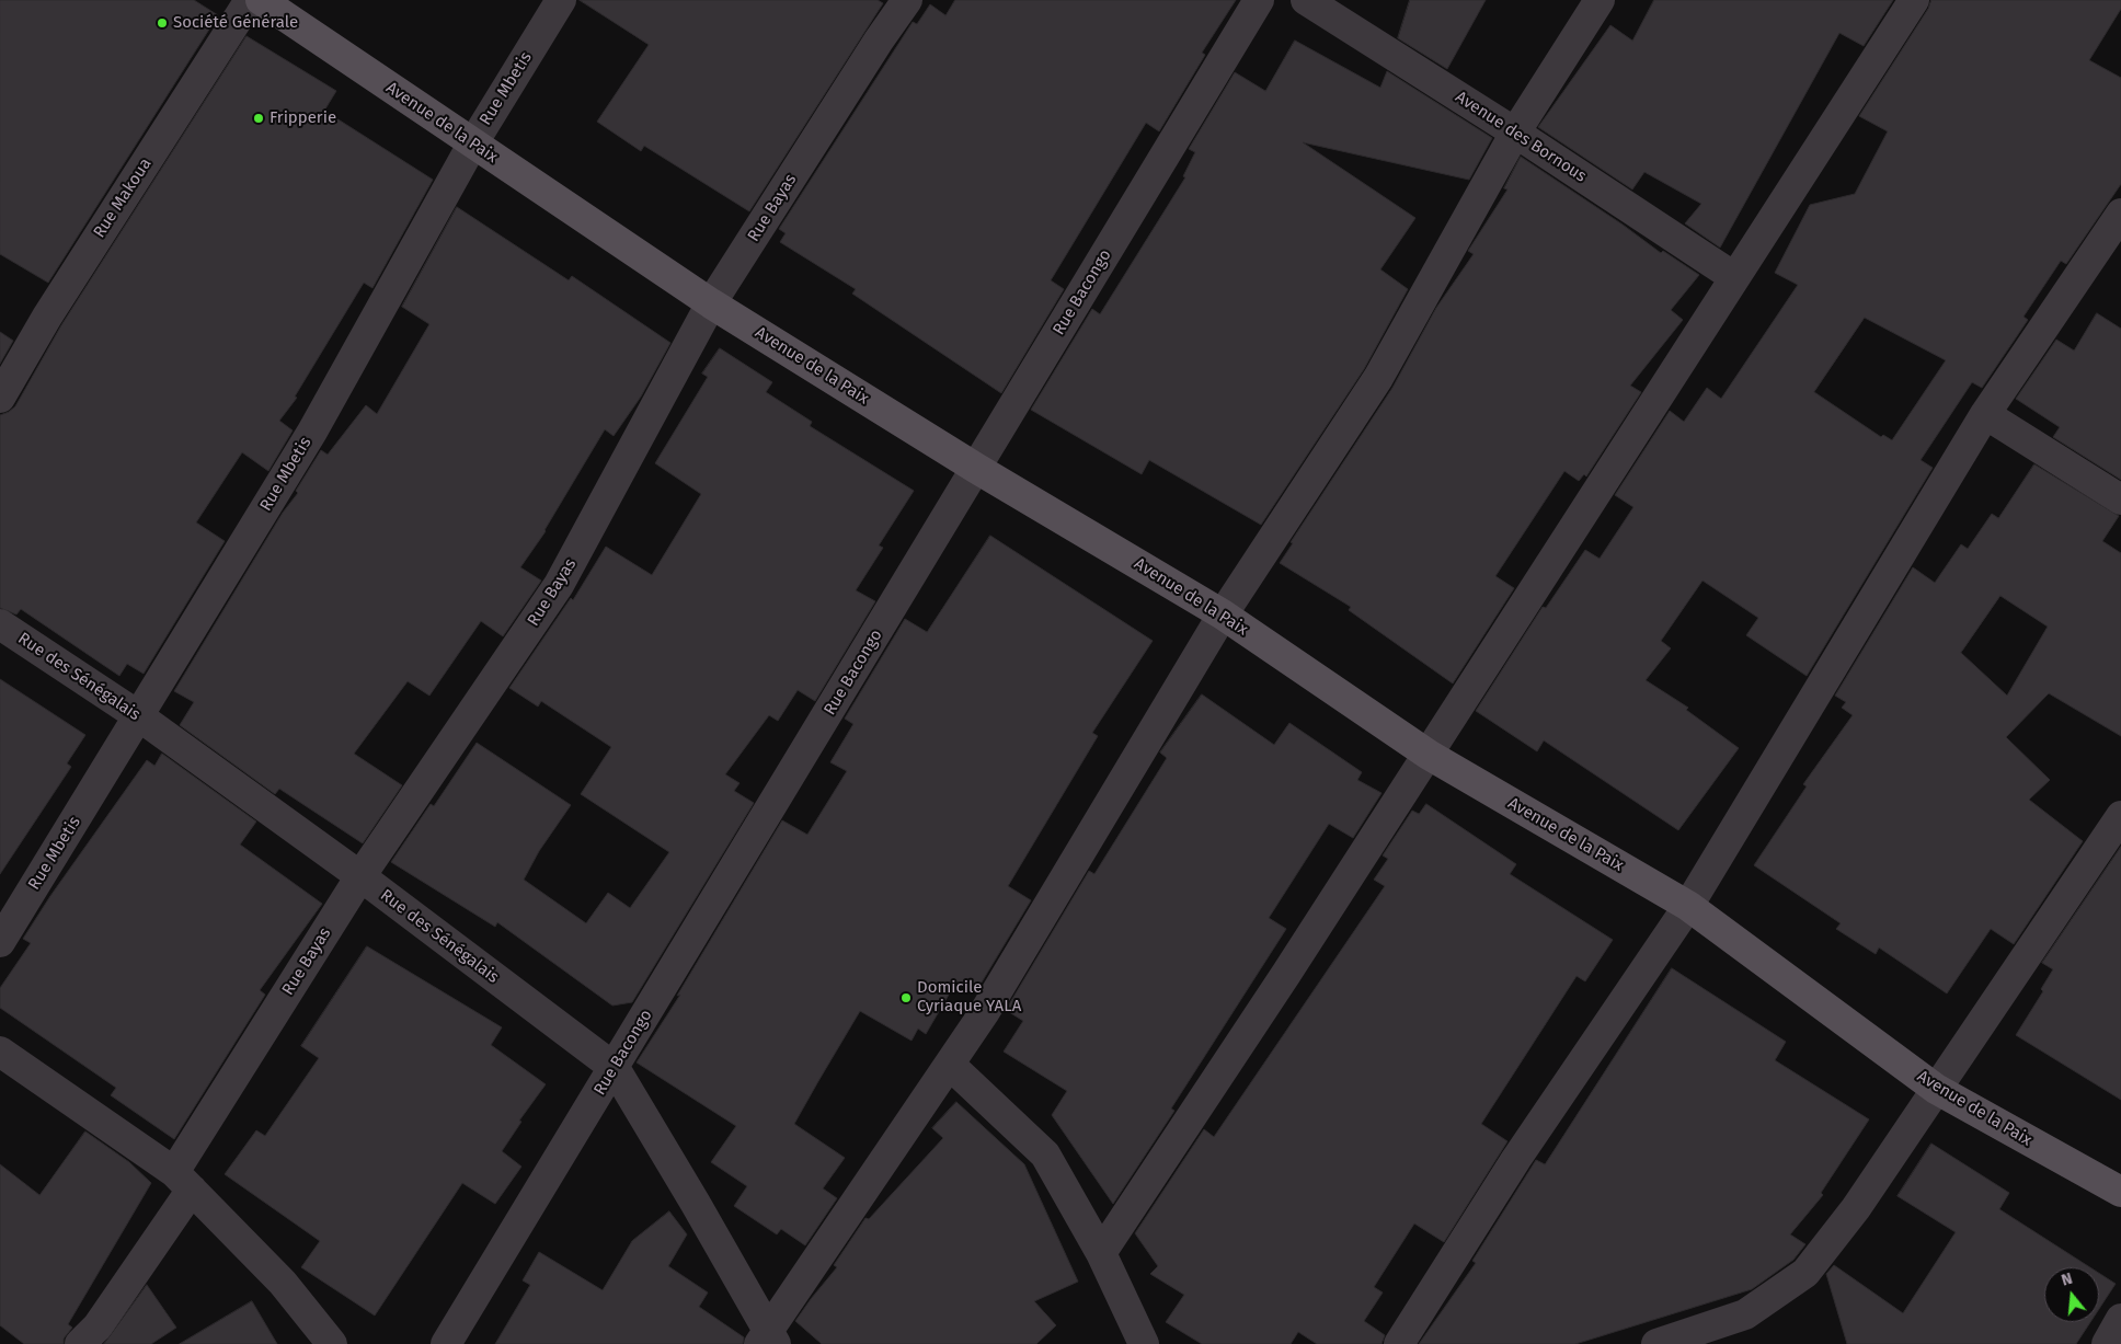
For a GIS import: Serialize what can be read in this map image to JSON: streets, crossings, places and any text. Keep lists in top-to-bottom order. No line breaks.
{"streets":{"main road":["Avenue de la Paix"],"street":["Rue Mbetis","Avenue des Bornous","Rue Makoua","Rue Bayas","Rue Bacongo","Rue des Sénégalais"]},"crossings":[["Rue Mbetis","Avenue de la Paix"],["Rue Mbetis","Rue des Sénégalais"],["Avenue de la Paix","Rue Bayas"],["Avenue de la Paix","Rue Bacongo"],["Rue Bayas","Rue des Sénégalais"],["Rue Bacongo","Rue des Sénégalais"]],"places":["Société Générale","Fripperie","Domicile Cyriaque YALA"],"north":"top"}
